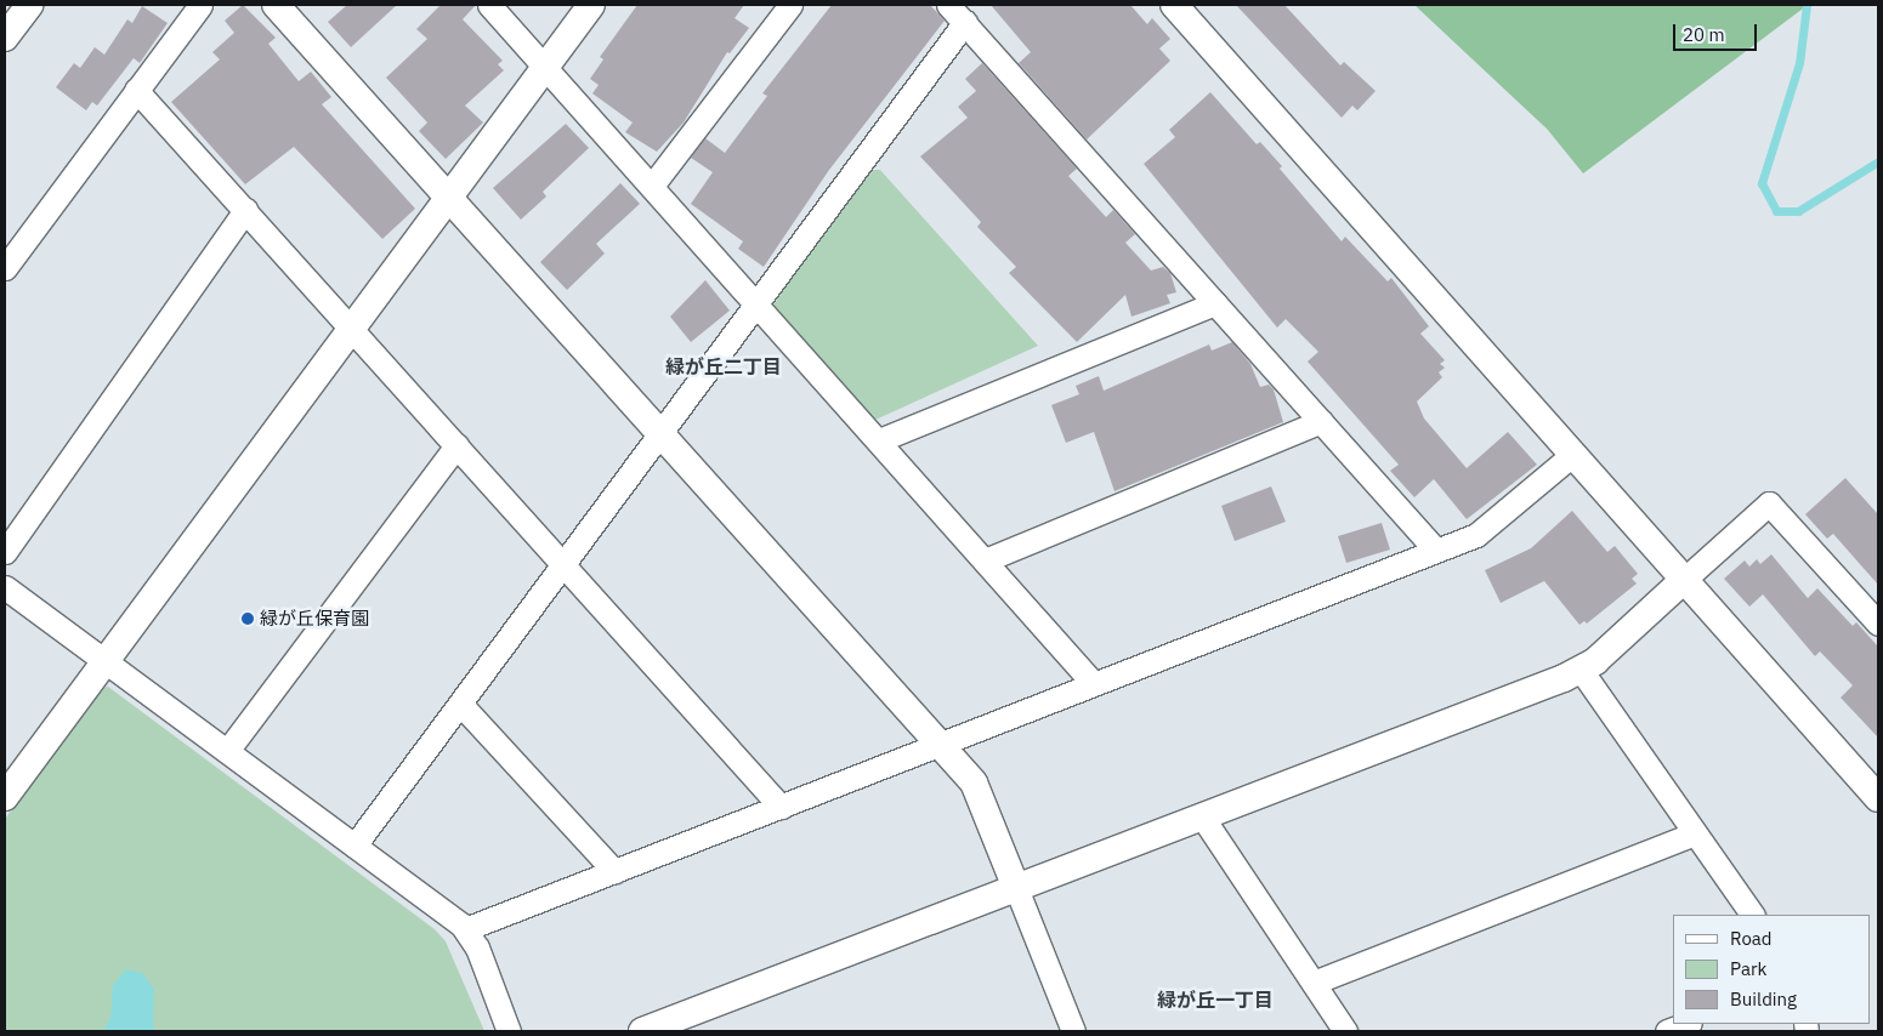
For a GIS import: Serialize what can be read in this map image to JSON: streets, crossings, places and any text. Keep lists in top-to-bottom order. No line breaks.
{"districts":["緑が丘二丁目","緑が丘一丁目"],"places":["緑が丘保育園"],"legend":["Road","Park","Building"],"scale_bar":"20 m"}
